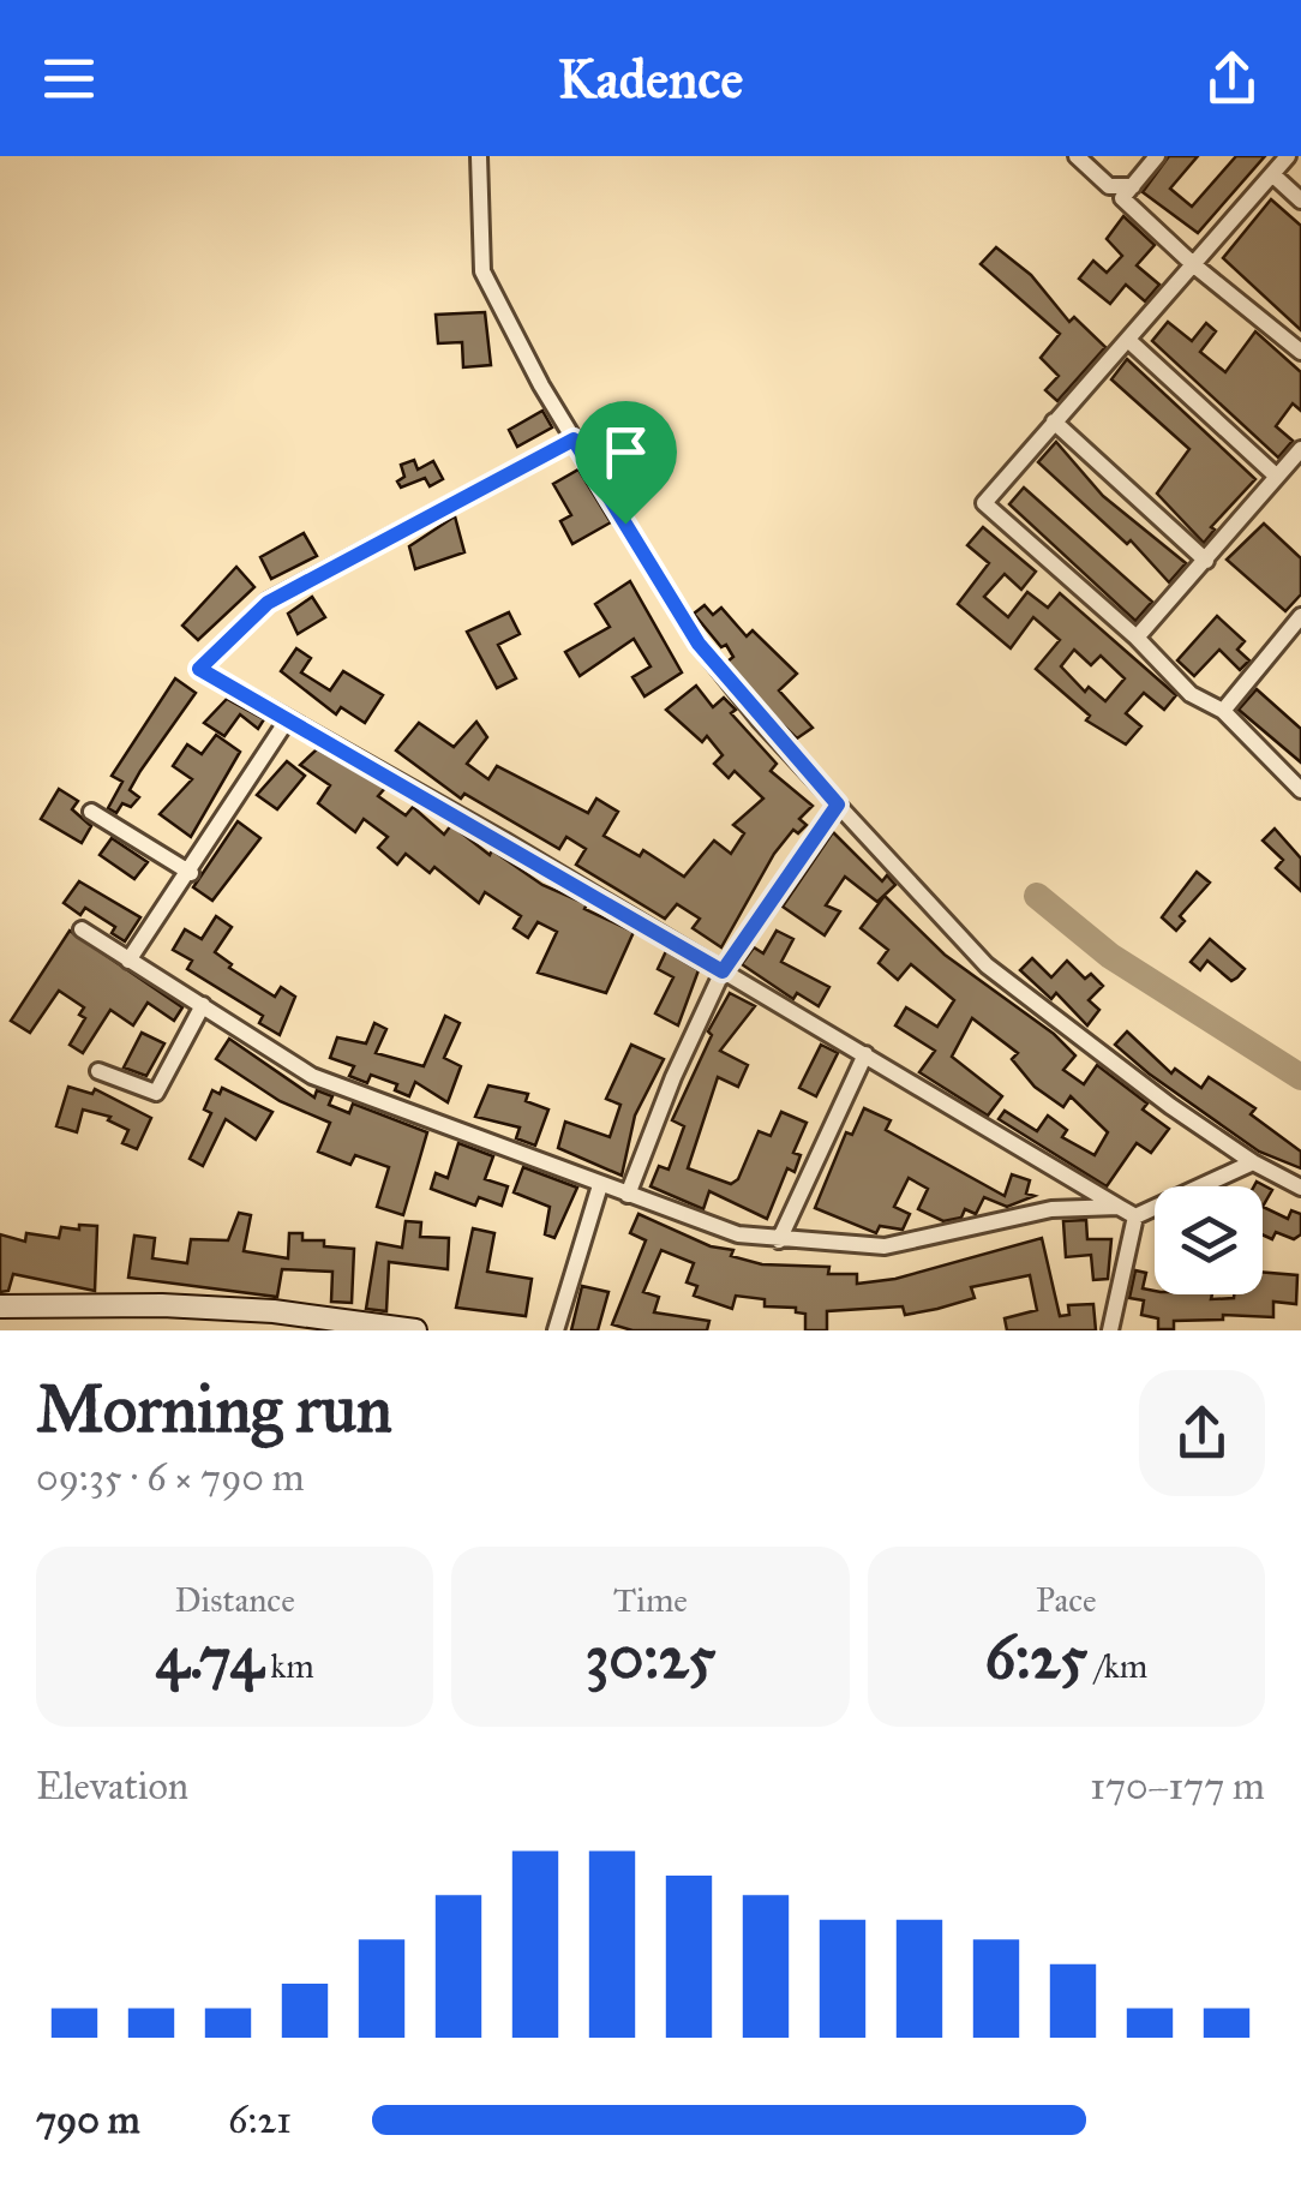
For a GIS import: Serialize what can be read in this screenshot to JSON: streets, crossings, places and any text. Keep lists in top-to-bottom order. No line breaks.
{"page":{"header":"Kadence","heading":["Morning run","09:35 · 6 × 790 m"],"stats":[["Distance","4.74 km"],["Time","30:25"],["Pace","6:25 /km"]],"chart":["Elevation","170–177 m"],"list":[{"name":"790 m","note":"6:21"}]}}
